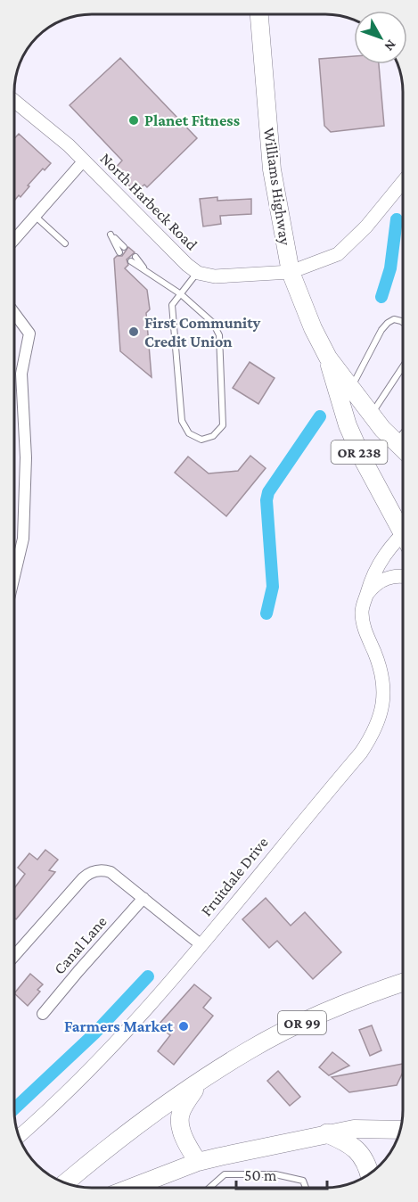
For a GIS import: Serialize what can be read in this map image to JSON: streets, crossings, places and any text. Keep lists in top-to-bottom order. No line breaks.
{"streets":{"main road":["Williams Highway","OR 238","OR 99"],"street":["North Harbeck Road","Fruitdale Drive","Canal Lane"]},"crossings":[["Williams Highway","North Harbeck Road"]],"places":["Planet Fitness","First Community Credit Union","Farmers Market"],"scale_bar":"50 m","north":"bottom right"}
